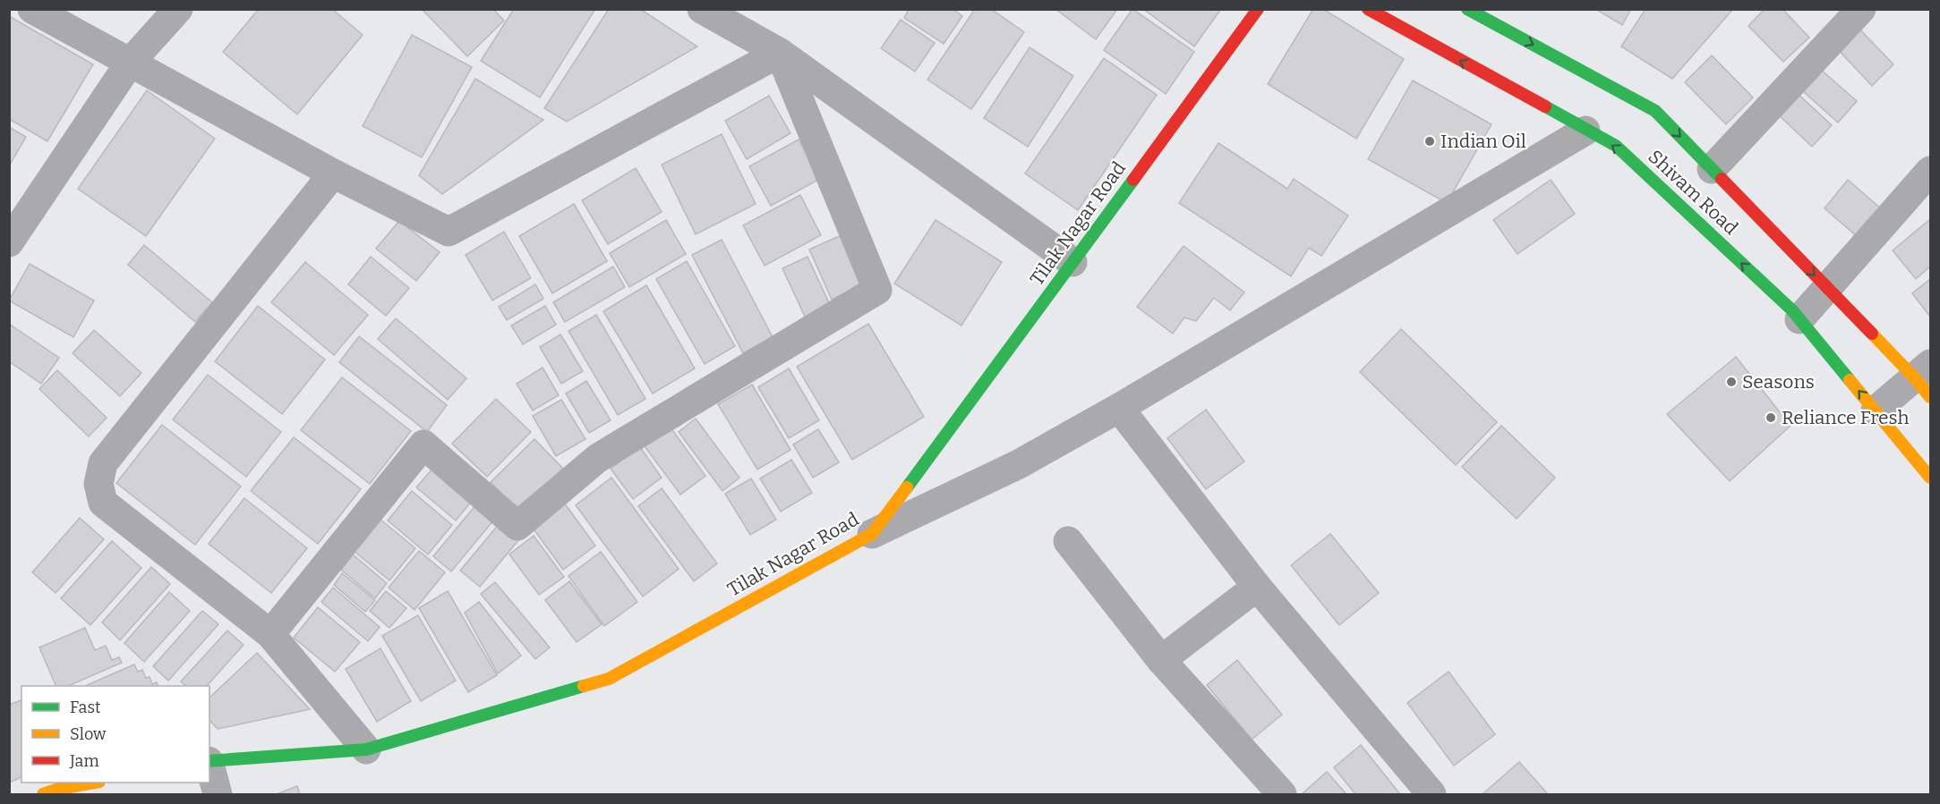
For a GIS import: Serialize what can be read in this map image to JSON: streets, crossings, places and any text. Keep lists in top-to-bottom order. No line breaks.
{"streets":{"street":["Shivam Road","Tilak Nagar Road"]},"places":["Indian Oil","Seasons","Reliance Fresh"],"legend":["Fast","Slow","Jam"]}
